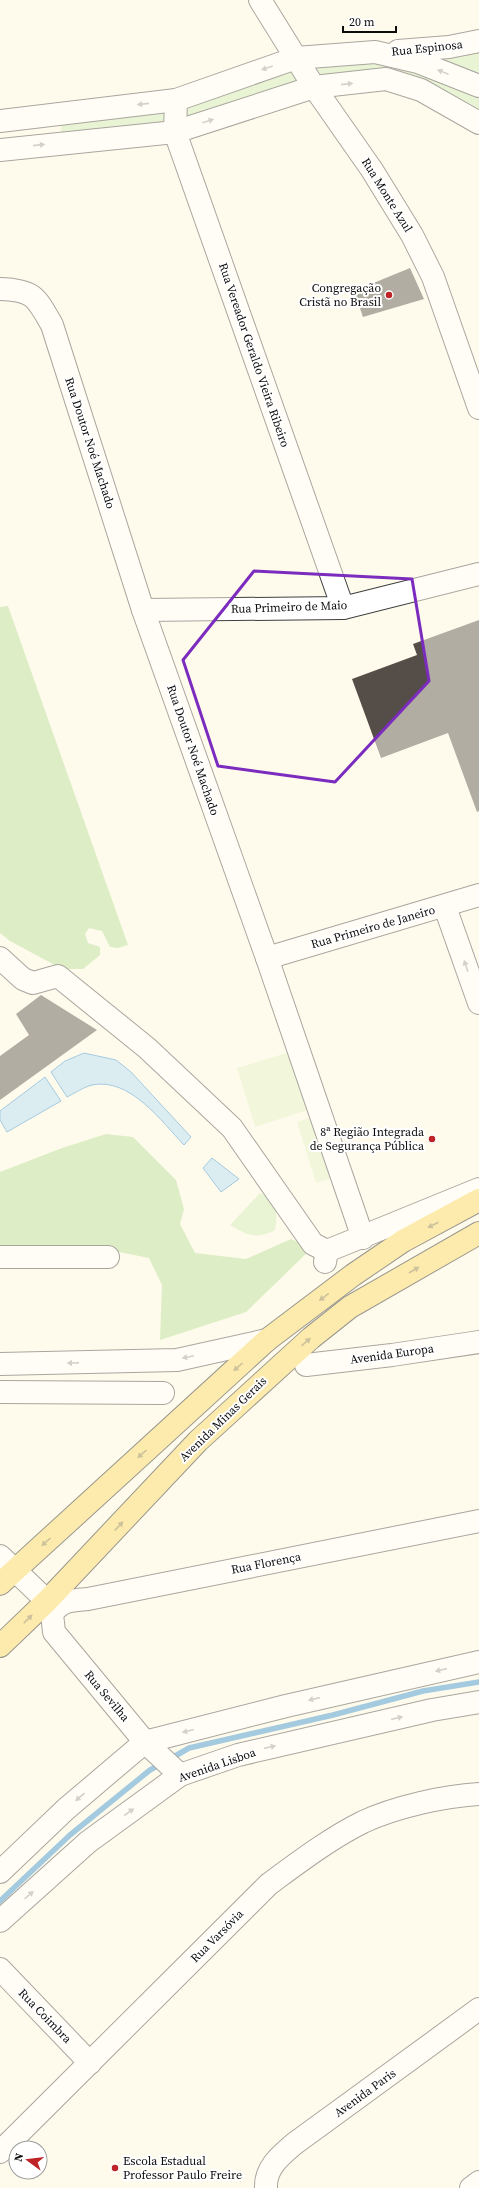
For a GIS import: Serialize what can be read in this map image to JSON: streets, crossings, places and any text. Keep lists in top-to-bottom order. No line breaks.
{"streets":{"main road":["Avenida Minas Gerais"],"street":["Rua Espinosa","Rua Monte Azul","Rua Vereador Geraldo Vieira Ribeiro","Rua Doutor Noé Machado","Rua Primeiro de Maio","Rua Primeiro de Janeiro","Avenida Europa","Rua Florença","Rua Sevilha","Avenida Lisboa","Rua Varsóvia","Rua Coimbra","Avenida Paris"]},"crossings":[["Rua Espinosa","Rua Monte Azul"],["Rua Espinosa","Rua Vereador Geraldo Vieira Ribeiro"],["Rua Vereador Geraldo Vieira Ribeiro","Rua Primeiro de Maio"],["Rua Doutor Noé Machado","Rua Primeiro de Maio"],["Rua Doutor Noé Machado","Rua Primeiro de Janeiro"],["Avenida Minas Gerais","Rua Florença"],["Avenida Minas Gerais","Rua Sevilha"],["Rua Florença","Rua Sevilha"],["Rua Sevilha","Avenida Lisboa"],["Rua Varsóvia","Rua Coimbra"]],"places":["Congregação Cristã no Brasil","8ª Região Integrada de Segurança Pública","Escola Estadual Professor Paulo Freire"],"scale_bar":"20 m","north":"left"}
